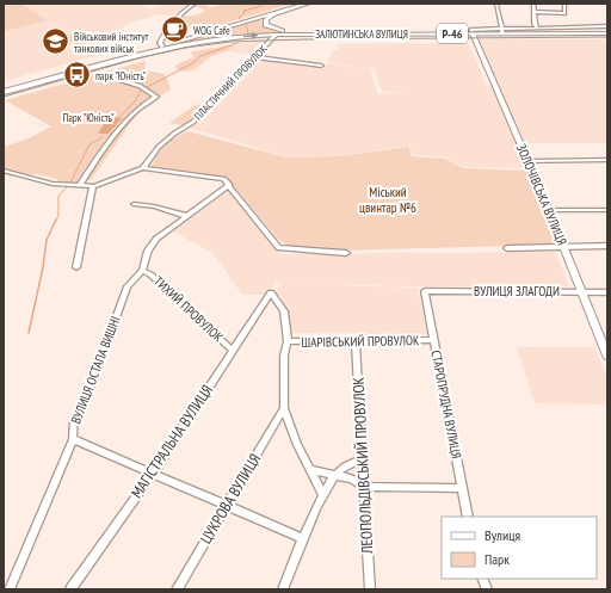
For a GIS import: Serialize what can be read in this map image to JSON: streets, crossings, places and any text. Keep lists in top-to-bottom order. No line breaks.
{"streets":{"main road":["ЗАЛЮТИНСЬКА ВУЛИЦЯ","Р-46"],"street":["ПЛАСТИЧНИЙ ПРОВУЛОК","ЗОЛОЧІВСЬКА ВУЛИЦЯ","ВУЛИЦЯ ЗЛАГОДИ","ТИХИЙ ПРОВУЛОК","ШАРІВСЬКИЙ ПРОВУЛОК","ВУЛИЦЯ ОСТАПА ВИШНІ","СТАРОПРУДНА ВУЛИЦЯ","МАГІСТРАЛЬНА ВУЛИЦЯ","ЛЕОПОЛЬДІВСЬКИЙ ПРОВУЛОК","ЦУКРОВА ВУЛИЦЯ"]},"crossings":[["ЗАЛЮТИНСЬКА ВУЛИЦЯ","ПЛАСТИЧНИЙ ПРОВУЛОК"],["ЗАЛЮТИНСЬКА ВУЛИЦЯ","ЗОЛОЧІВСЬКА ВУЛИЦЯ"],["ЗОЛОЧІВСЬКА ВУЛИЦЯ","ВУЛИЦЯ ЗЛАГОДИ"],["ВУЛИЦЯ ЗЛАГОДИ","СТАРОПРУДНА ВУЛИЦЯ"],["ТИХИЙ ПРОВУЛОК","ВУЛИЦЯ ОСТАПА ВИШНІ"],["ТИХИЙ ПРОВУЛОК","МАГІСТРАЛЬНА ВУЛИЦЯ"],["ШАРІВСЬКИЙ ПРОВУЛОК","СТАРОПРУДНА ВУЛИЦЯ"],["ШАРІВСЬКИЙ ПРОВУЛОК","МАГІСТРАЛЬНА ВУЛИЦЯ"],["ШАРІВСЬКИЙ ПРОВУЛОК","ЛЕОПОЛЬДІВСЬКИЙ ПРОВУЛОК"]],"parks":["Парк \"Юність\"","Міський цвинтар №6"],"places":{"cafe":["WOG Cafe"],"school or university":["Військовий інститут танкових військ"],"bus stop":["парк \"Юність\""]},"legend":["Вулиця","Парк"]}
